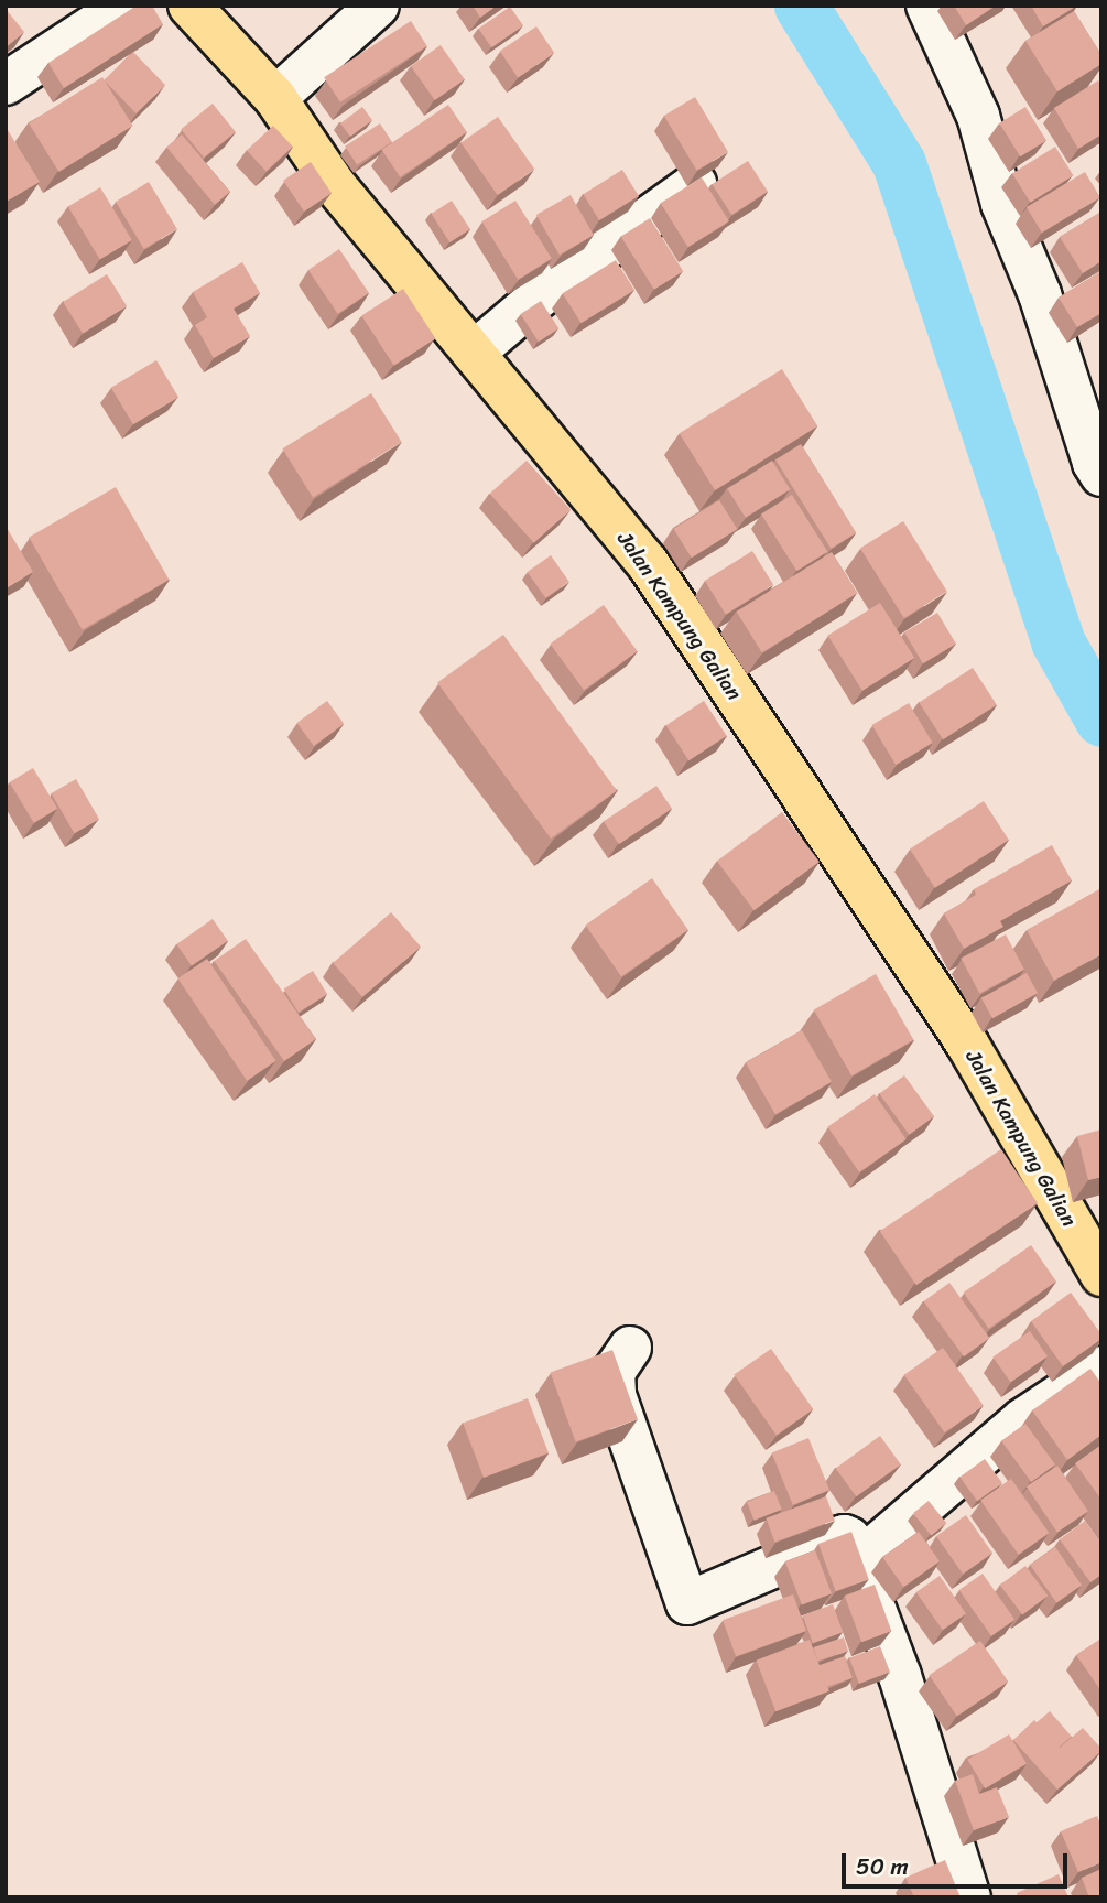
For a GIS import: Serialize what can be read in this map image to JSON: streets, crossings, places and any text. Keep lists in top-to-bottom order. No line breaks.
{"streets":{"main road":["Jalan Kampung Galian"]},"scale_bar":"50 m"}
